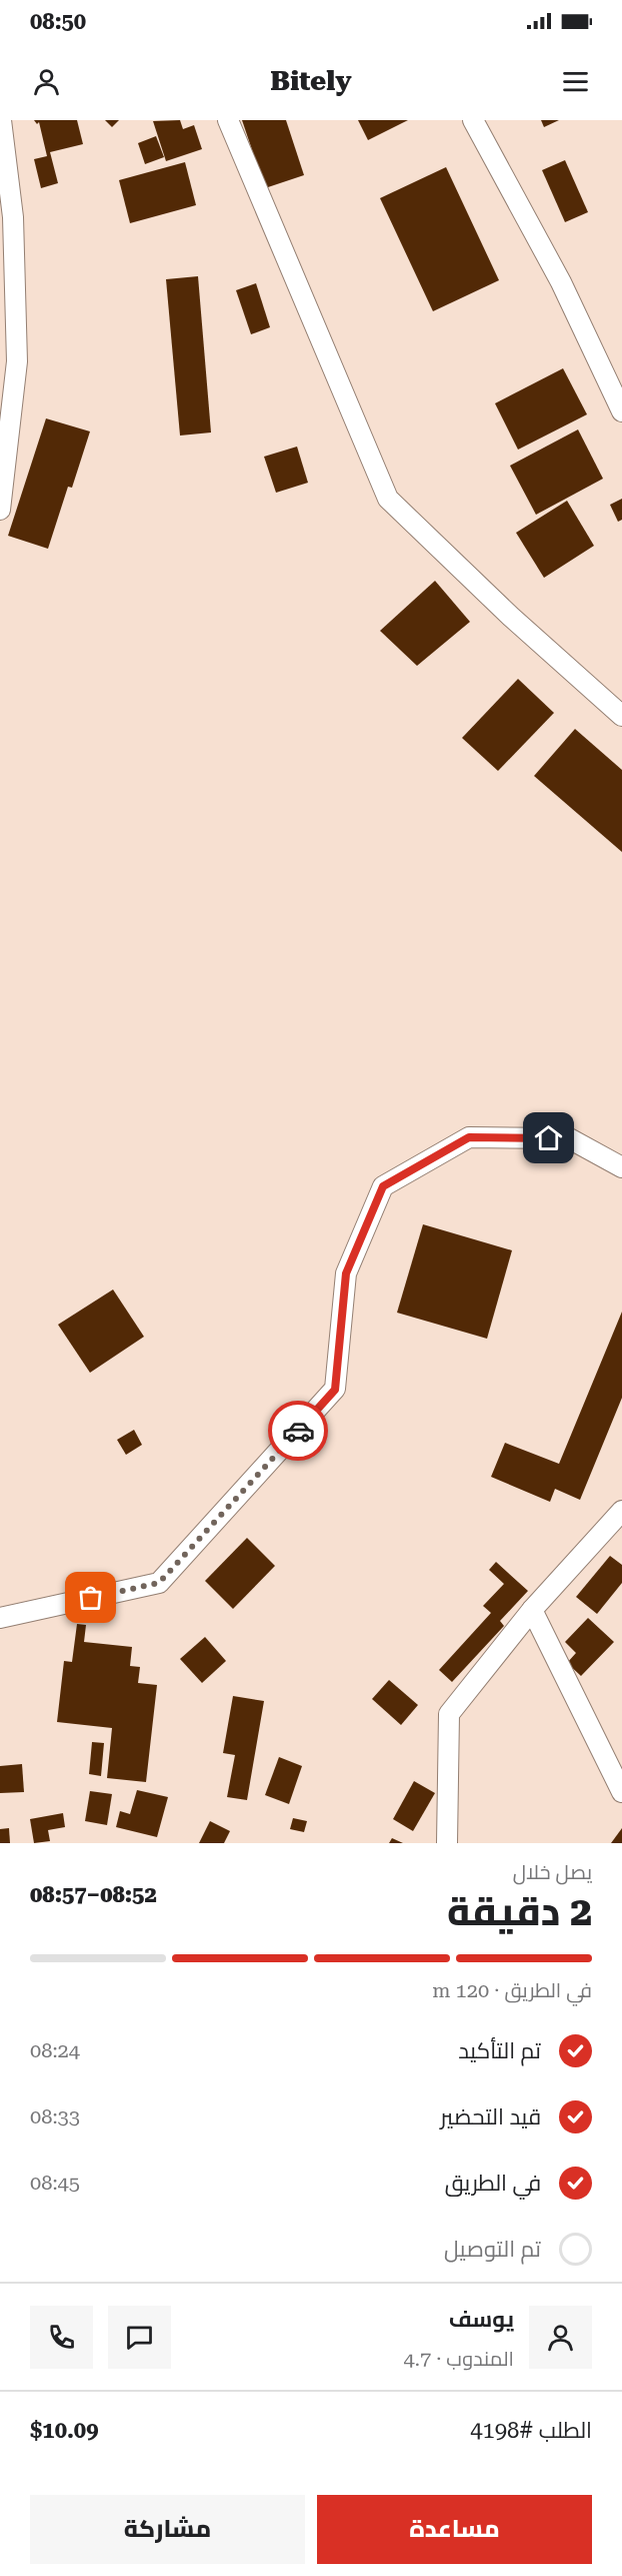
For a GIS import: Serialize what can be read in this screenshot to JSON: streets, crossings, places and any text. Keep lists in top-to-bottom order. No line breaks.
{"page":{"status":"08:50","header":"Bitely","heading":["2 دقيقة","يصل خلال","08:52–08:57"],"panel":["يوسف","المندوب · 4.7","الطلب #4198","$10.09"],"bar":"في الطريق · 120 m","list":[["تم التأكيد","08:24"],["قيد التحضير","08:33"],["في الطريق","08:45"],"تم التوصيل"],"buttons":["مساعدة","مشاركة"]}}
